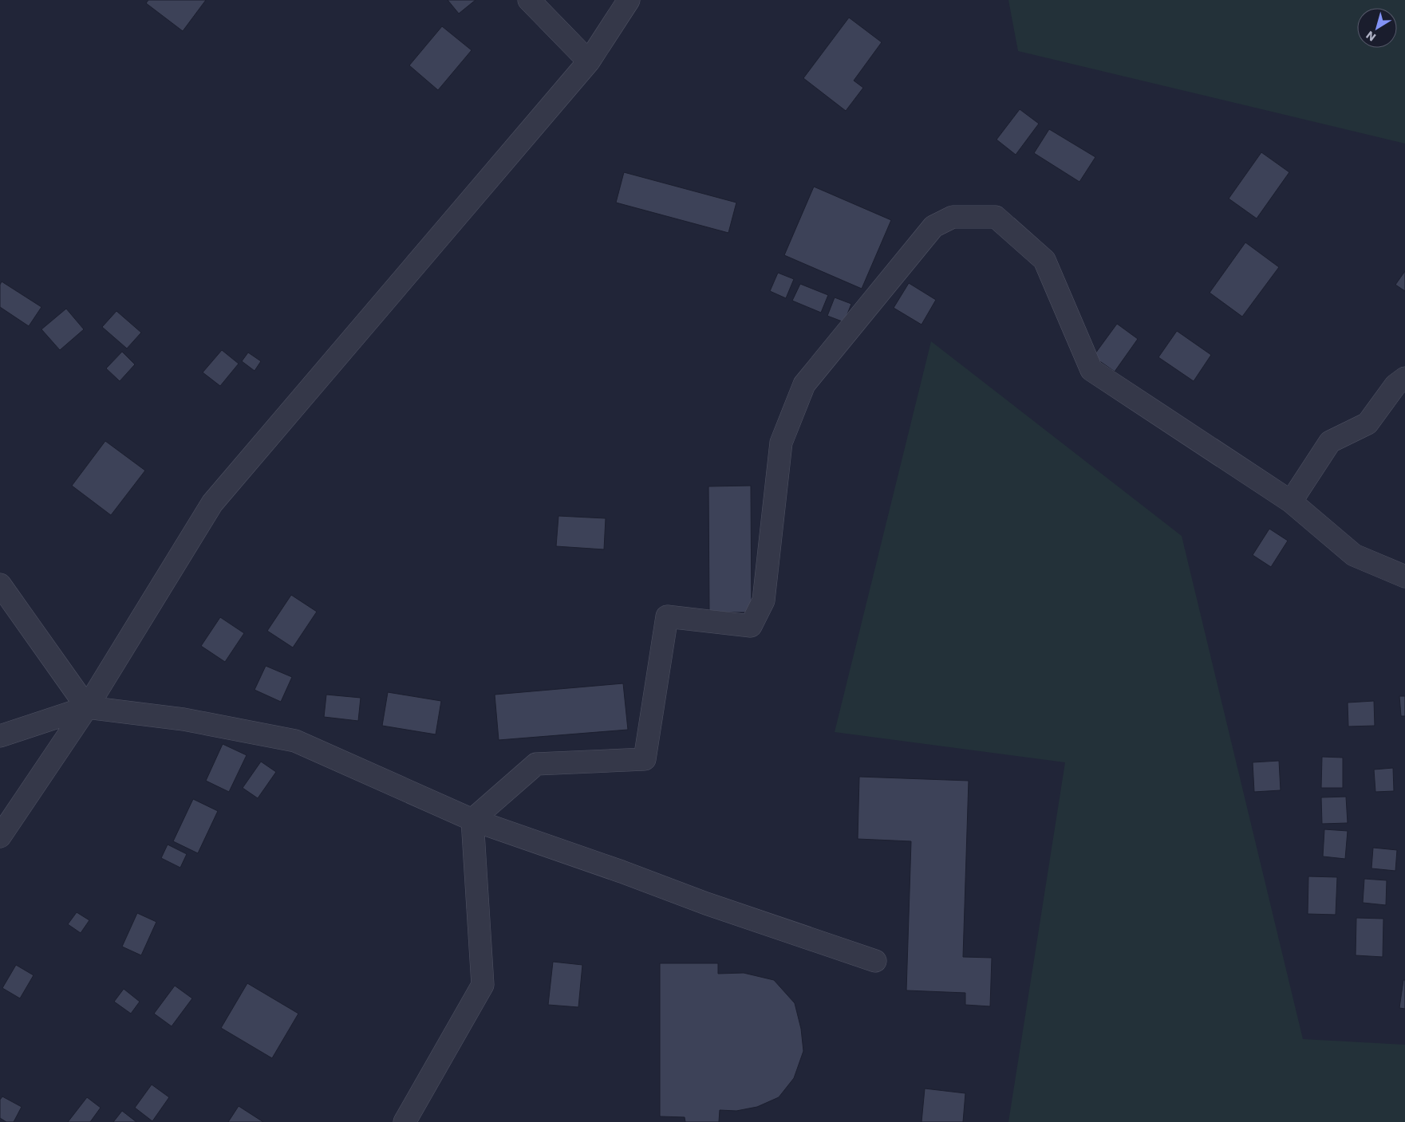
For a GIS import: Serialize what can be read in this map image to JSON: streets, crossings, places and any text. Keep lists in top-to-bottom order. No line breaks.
{"north":"bottom left"}
